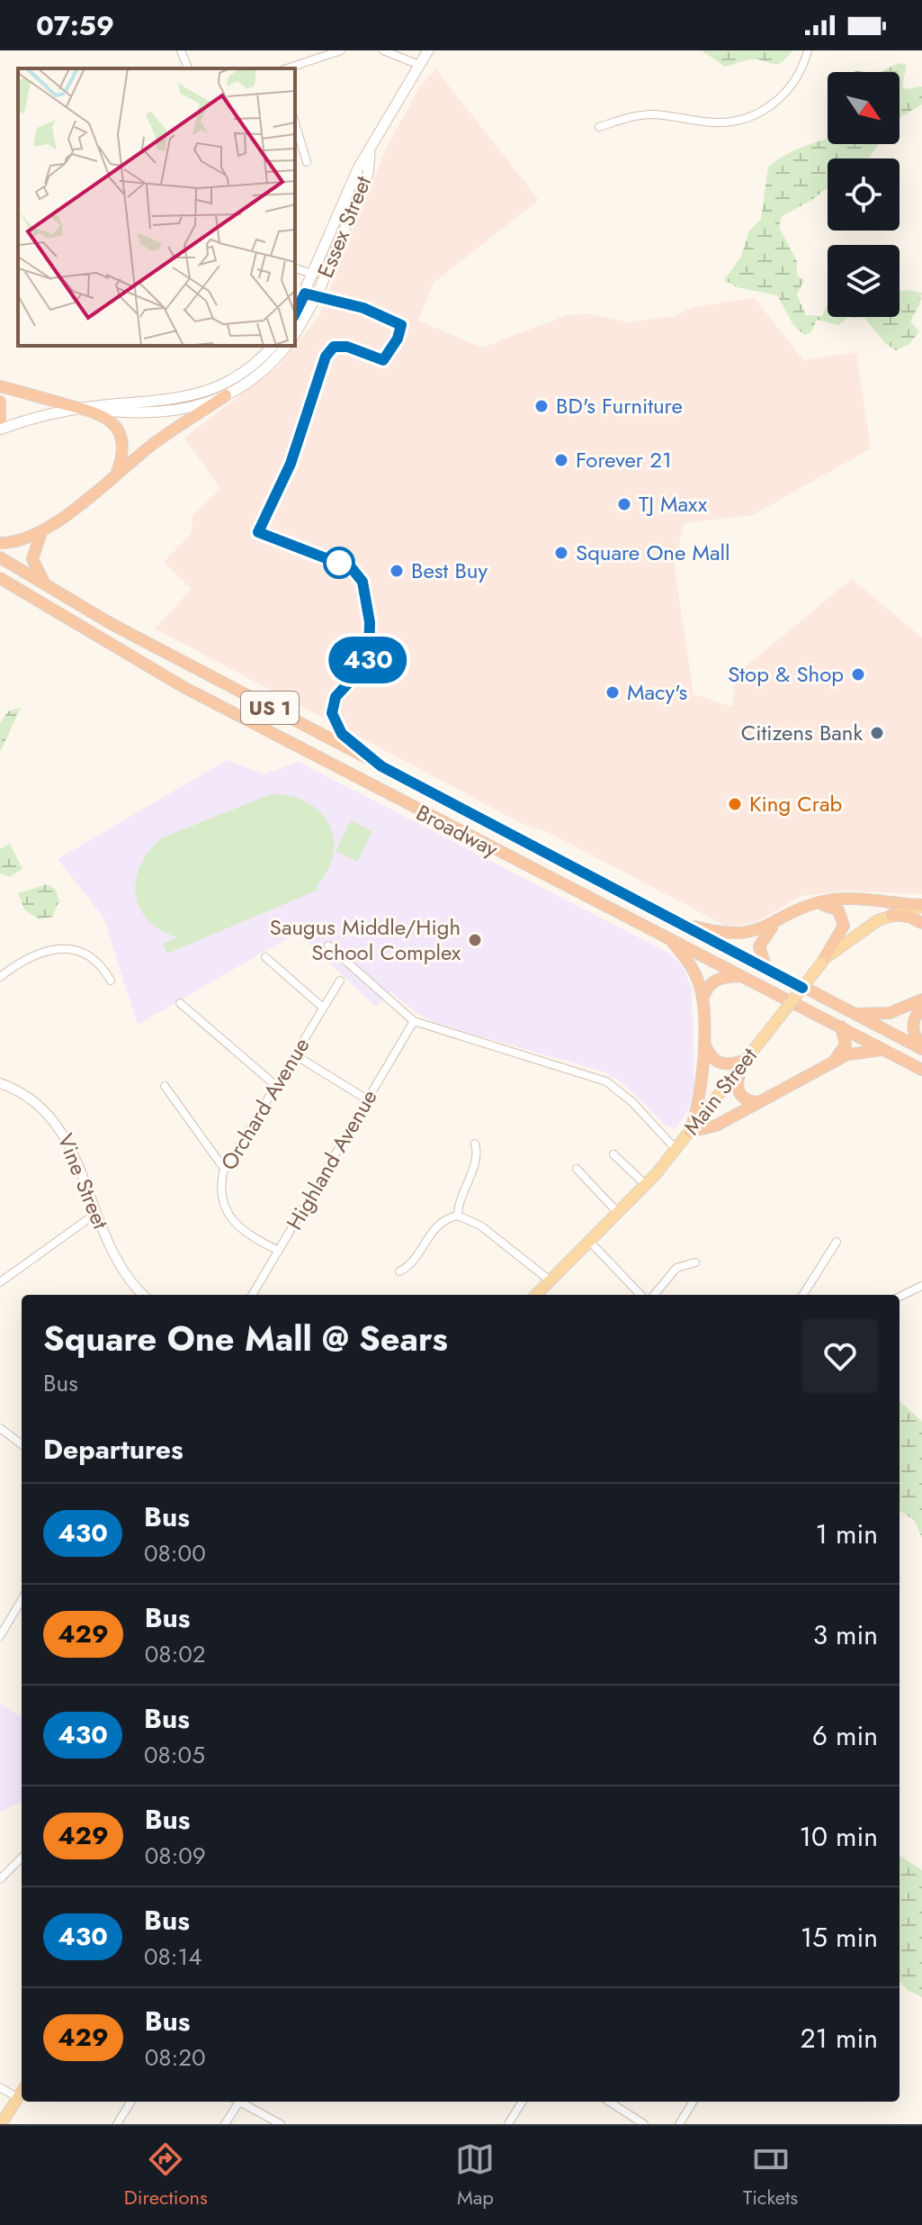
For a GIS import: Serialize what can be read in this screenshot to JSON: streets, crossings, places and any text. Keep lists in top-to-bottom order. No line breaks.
{"streets":{"highway":["US 1","Broadway"],"main road":["Essex Street","Main Street"],"street":["Orchard Avenue","Highland Avenue","Vine Street"]},"crossings":[["Orchard Avenue","Highland Avenue"]],"places":["BD's Furniture","Forever 21","TJ Maxx","Square One Mall","Best Buy","Stop & Shop","Macy's","Citizens Bank","King Crab","Saugus Middle/High School Complex"],"lines":["bus line 430"],"north":"bottom right","page":{"status":"07:59","on_map":"430","heading":[["Square One Mall @ Sears","Bus"],"Departures"],"list":[{"mark":"430","name":"Bus","note":"08:00","value":"1 min"},{"mark":"429","name":"Bus","note":"08:02","value":"3 min"},{"mark":"430","name":"Bus","note":"08:05","value":"6 min"},{"mark":"429","name":"Bus","note":"08:09","value":"10 min"},{"mark":"430","name":"Bus","note":"08:14","value":"15 min"},{"mark":"429","name":"Bus","note":"08:20","value":"21 min"}],"tabs":["Directions","Map","Tickets"]}}
